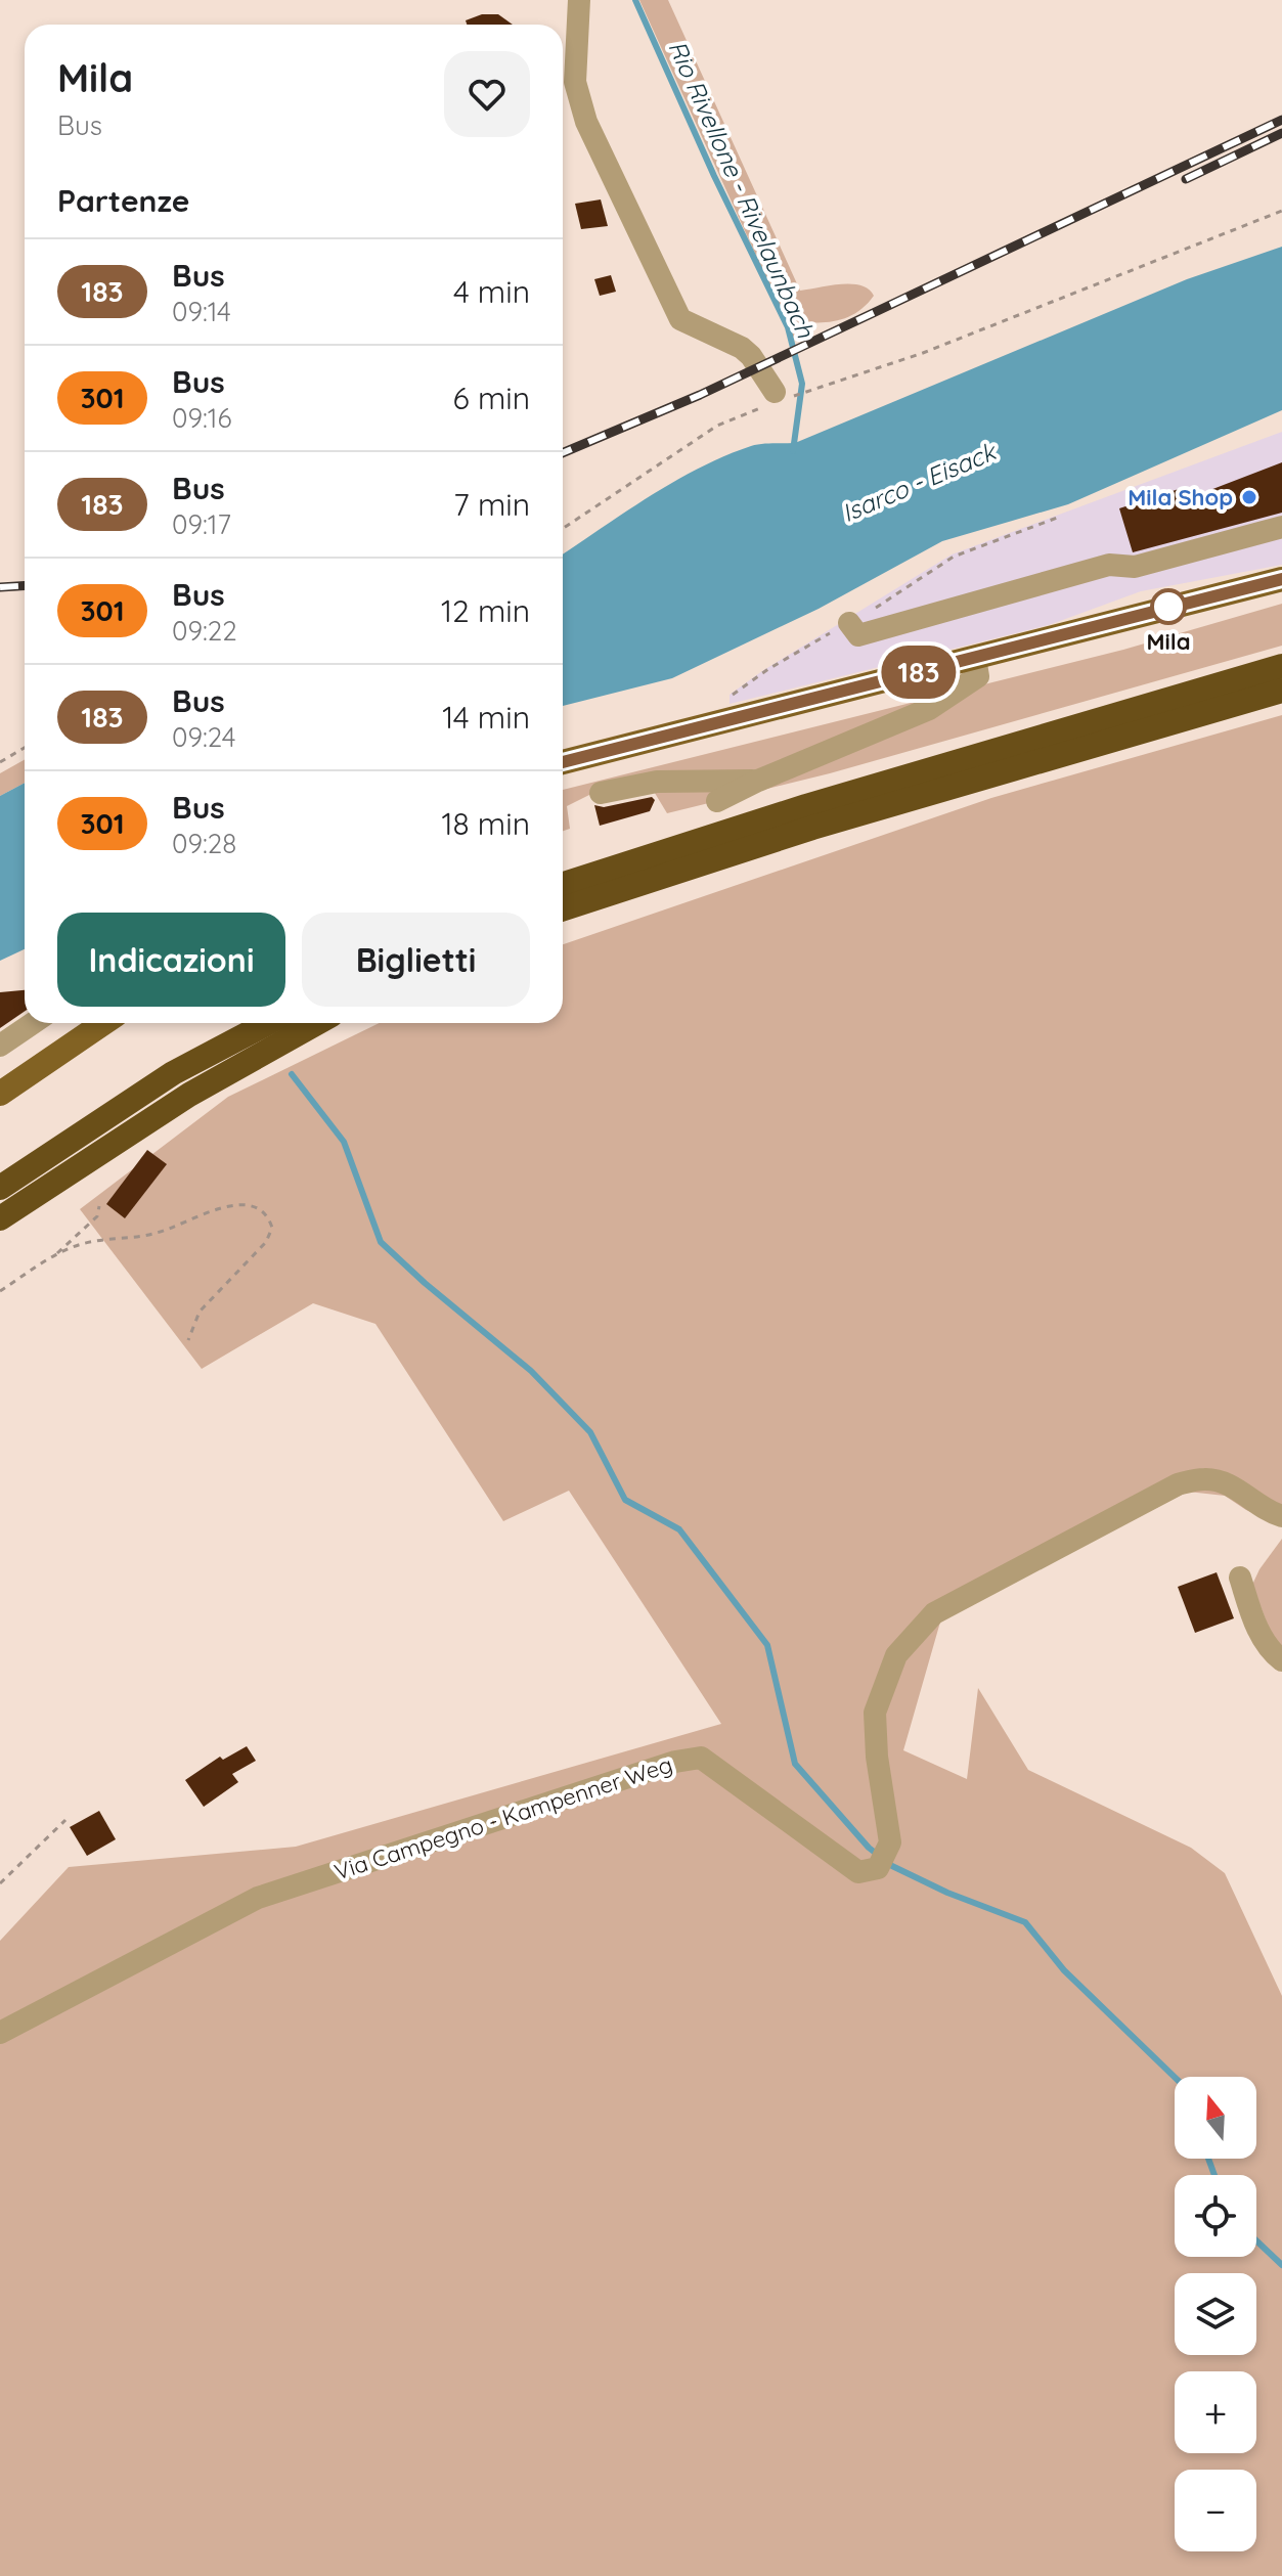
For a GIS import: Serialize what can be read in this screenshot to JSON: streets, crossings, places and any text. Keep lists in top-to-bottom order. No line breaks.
{"streets":{"street":["Via Campegno - Kampenner Weg"]},"water":["Rio Rivellone - Rivelaunbach","Isarco - Eisack"],"places":["Mila Shop","Mila"],"lines":["bus line 183"],"north":"top","page":{"on_map":"183","heading":[["Mila","Bus"],"Partenze"],"list":[{"mark":"183","name":"Bus","note":"09:14","value":"4 min"},{"mark":"301","name":"Bus","note":"09:16","value":"6 min"},{"mark":"183","name":"Bus","note":"09:17","value":"7 min"},{"mark":"301","name":"Bus","note":"09:22","value":"12 min"},{"mark":"183","name":"Bus","note":"09:24","value":"14 min"},{"mark":"301","name":"Bus","note":"09:28","value":"18 min"}],"buttons":["Indicazioni","Biglietti"],"map_buttons":["+","−"]}}
